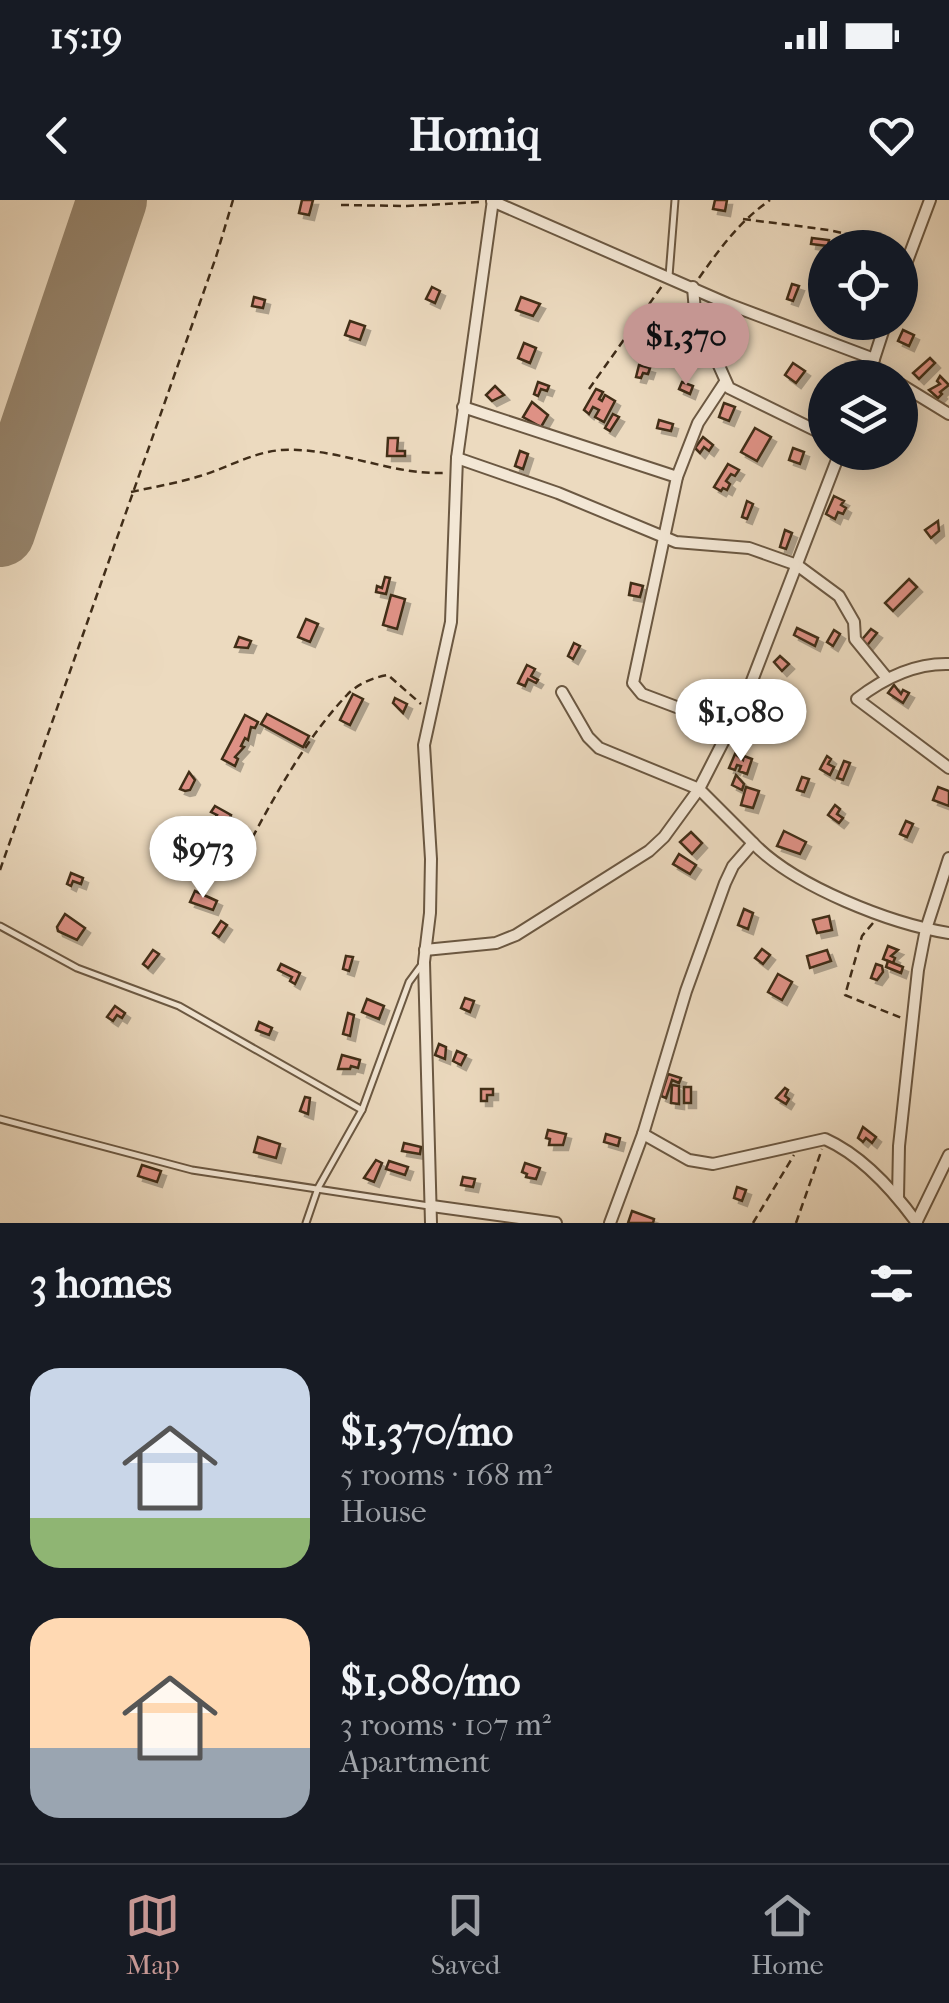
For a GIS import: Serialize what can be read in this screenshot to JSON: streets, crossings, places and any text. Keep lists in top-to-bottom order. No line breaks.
{"page":{"status":"15:19","header":"Homiq","price":["$1,370","$1,080","$973"],"heading":"3 homes","list":[{"name":"$1,370/mo","note":"5 rooms · 168 m² · House"},{"name":"$1,080/mo","note":"3 rooms · 107 m² · Apartment"}],"tabs":["Map","Saved","Home"]}}
